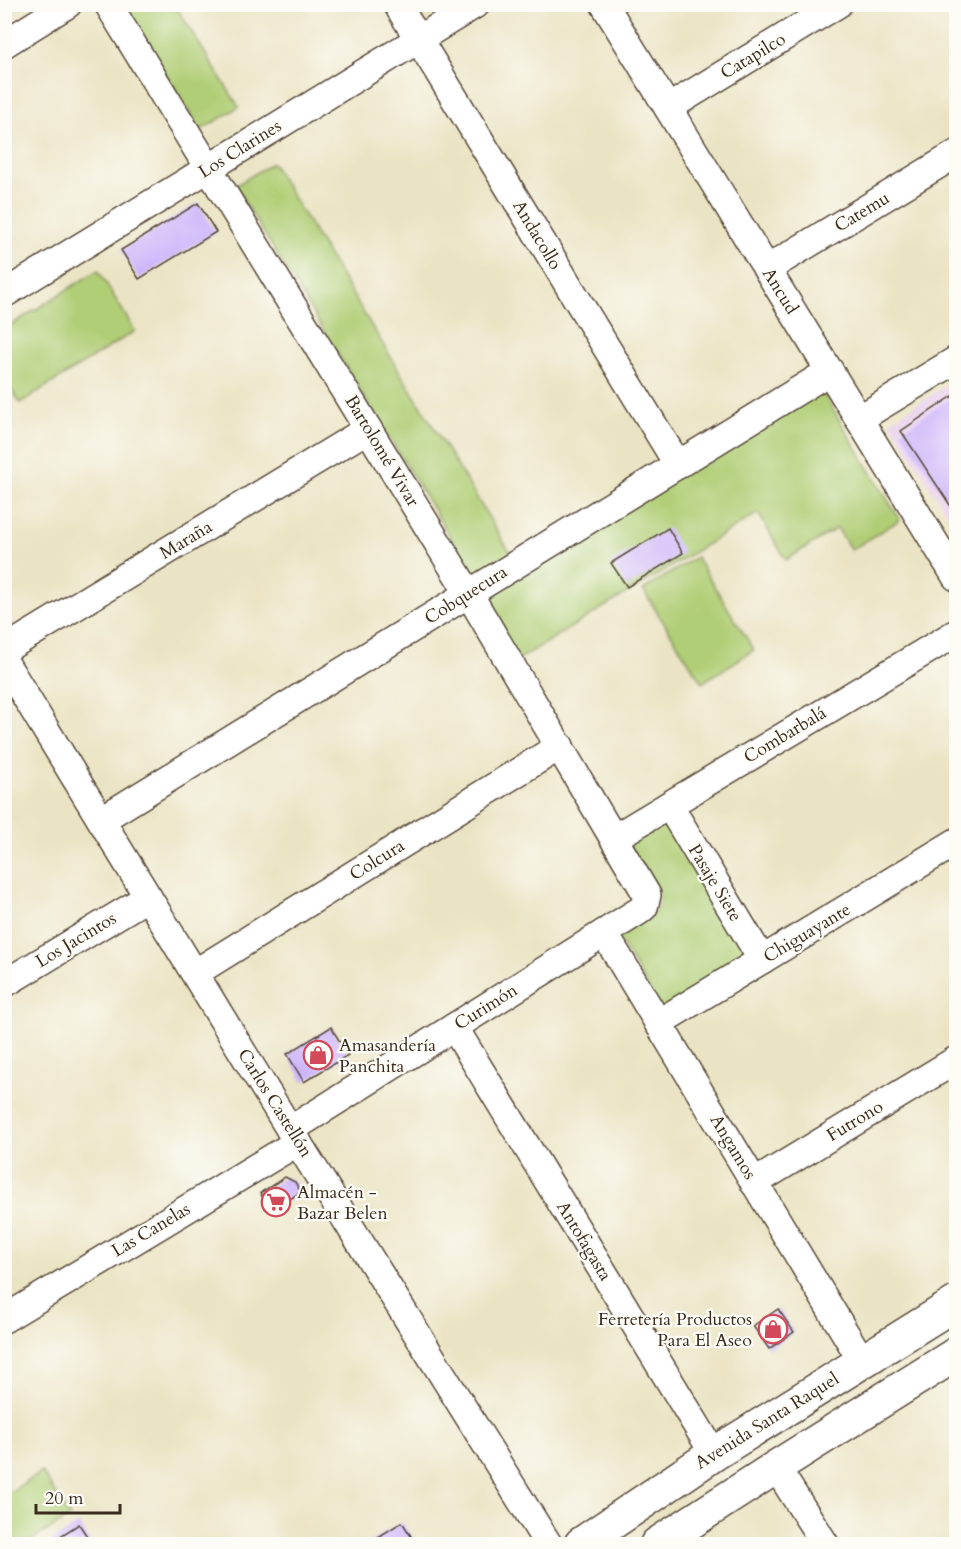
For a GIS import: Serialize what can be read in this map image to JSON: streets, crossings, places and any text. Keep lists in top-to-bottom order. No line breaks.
{"streets":{"main road":["Avenida Santa Raquel"],"street":["Catapilco","Los Clarines","Catemu","Andacollo","Ancud","Bartolomé Vivar","Maraña","Cobquecura","Combarbalá","Colcura","Pasaje Siete","Chiguayante","Los Jacintos","Curimón","Carlos Castellón","Futrono","Angamos","Las Canelas","Antofagasta"]},"crossings":[["Catapilco","Ancud"],["Los Clarines","Andacollo"],["Los Clarines","Bartolomé Vivar"],["Catemu","Ancud"],["Andacollo","Cobquecura"],["Ancud","Cobquecura"],["Bartolomé Vivar","Maraña"],["Bartolomé Vivar","Cobquecura"],["Bartolomé Vivar","Combarbalá"],["Bartolomé Vivar","Colcura"],["Bartolomé Vivar","Curimón"],["Cobquecura","Carlos Castellón"],["Combarbalá","Pasaje Siete"],["Colcura","Carlos Castellón"],["Pasaje Siete","Chiguayante"],["Chiguayante","Angamos"],["Los Jacintos","Carlos Castellón"],["Curimón","Carlos Castellón"],["Curimón","Angamos"],["Curimón","Las Canelas"],["Curimón","Antofagasta"],["Carlos Castellón","Las Canelas"],["Futrono","Angamos"],["Angamos","Avenida Santa Raquel"],["Antofagasta","Avenida Santa Raquel"]],"places":{"shop":["Amasandería Panchita","Ferretería Productos Para El Aseo"],"supermarket":["Almacén - Bazar Belen"]},"scale_bar":"20 m"}
